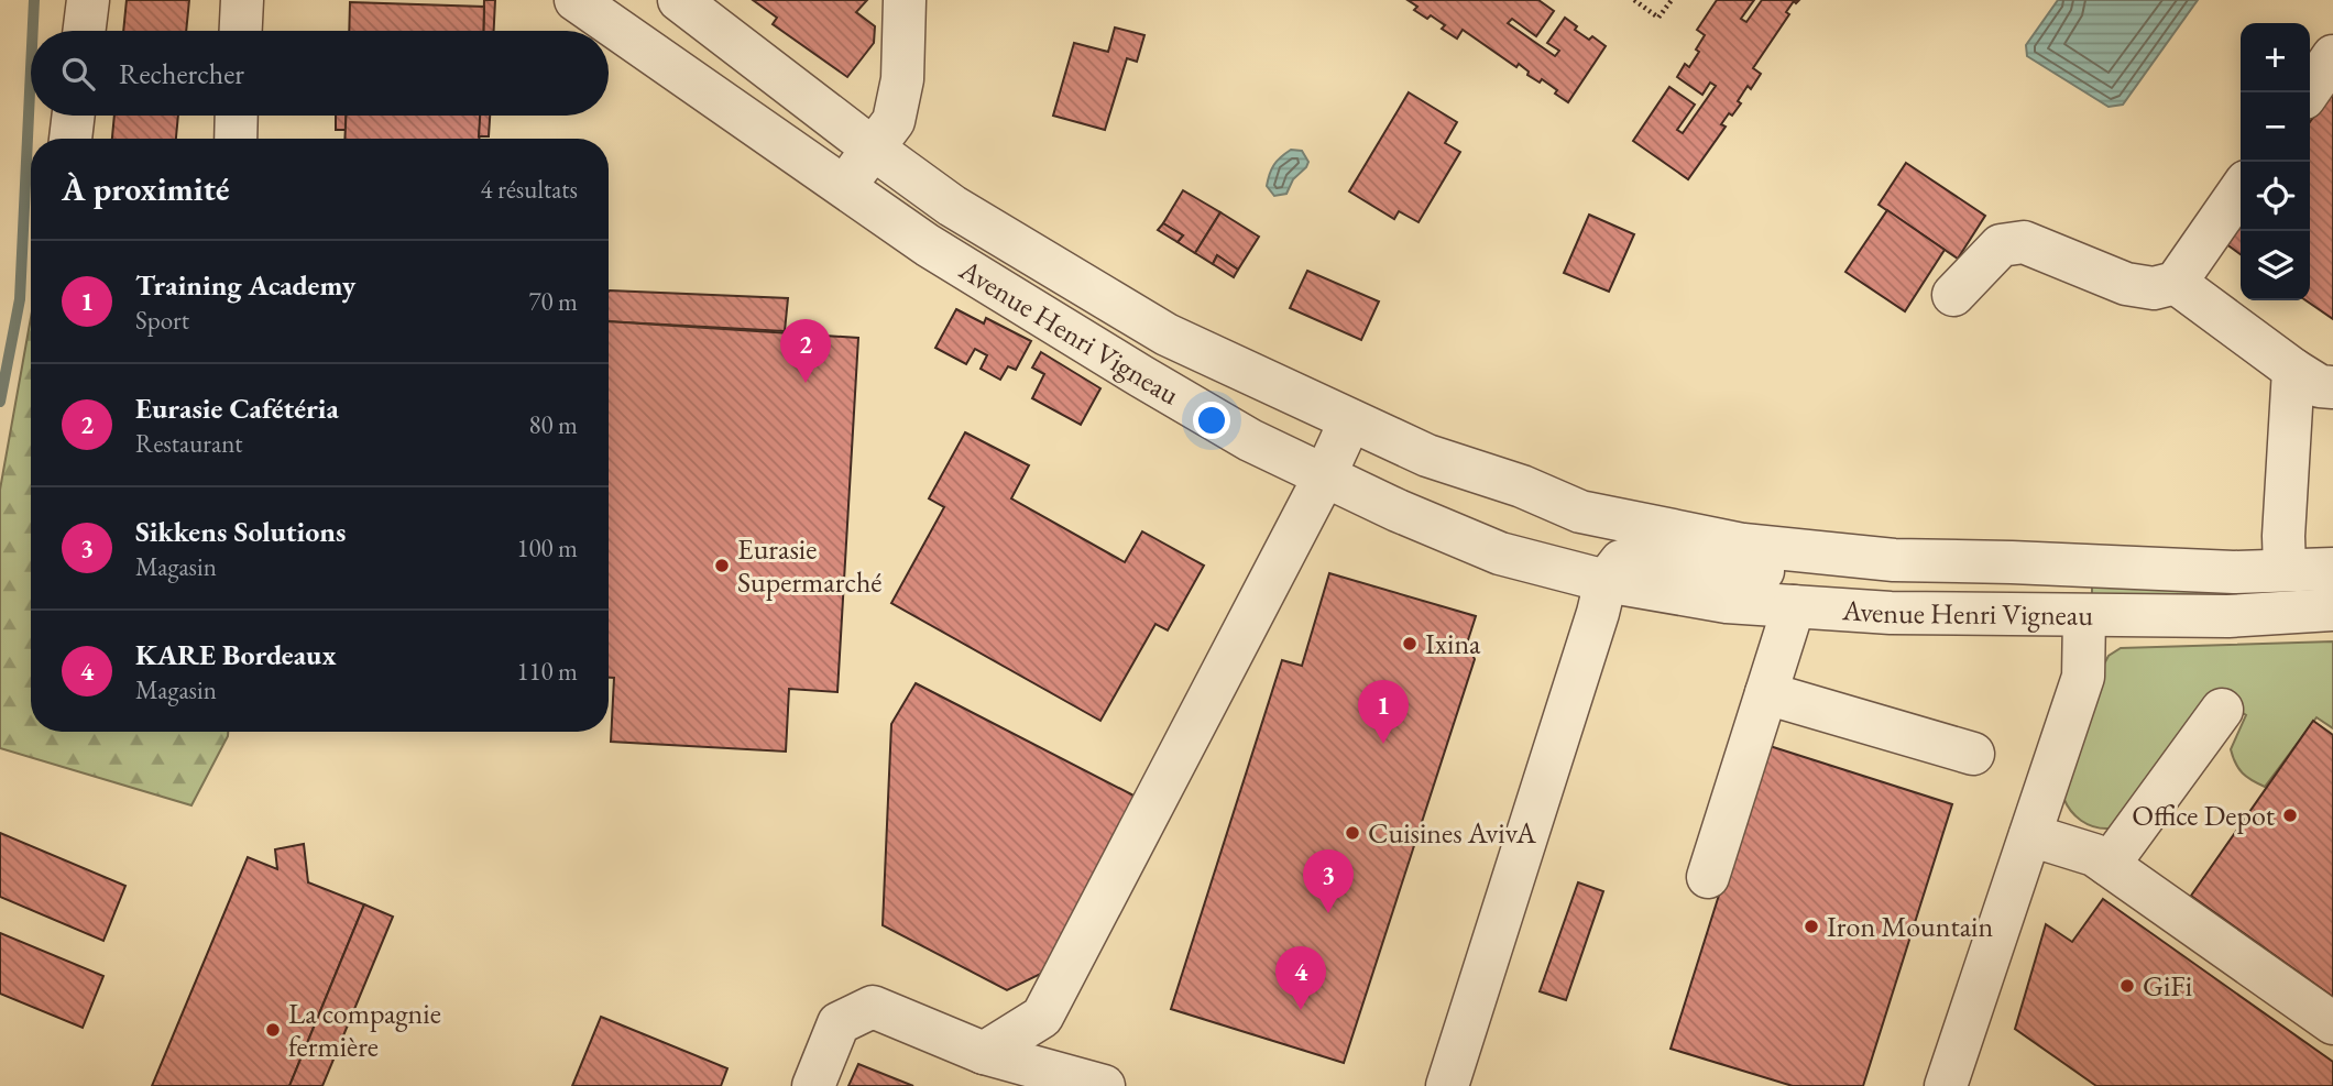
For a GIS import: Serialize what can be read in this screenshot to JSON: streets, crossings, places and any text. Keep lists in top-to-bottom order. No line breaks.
{"streets":{"street":["Avenue Henri Vigneau"]},"places":["Eurasie Supermarché","Ixina","Office Depot","Cuisines AvivA","Iron Mountain","GiFi","La compagnie fermière"],"page":{"map_buttons":["+","−"],"search":"Rechercher","heading":["À proximité","4 résultats"],"list":[{"mark":"1","name":"Training Academy","note":"Sport","value":"70 m"},{"mark":"2","name":"Eurasie Cafétéria","note":"Restaurant","value":"80 m"},{"mark":"3","name":"Sikkens Solutions","note":"Magasin","value":"100 m"},{"mark":"4","name":"KARE Bordeaux","note":"Magasin","value":"110 m"}],"pins":["2","1","3","4"]}}
